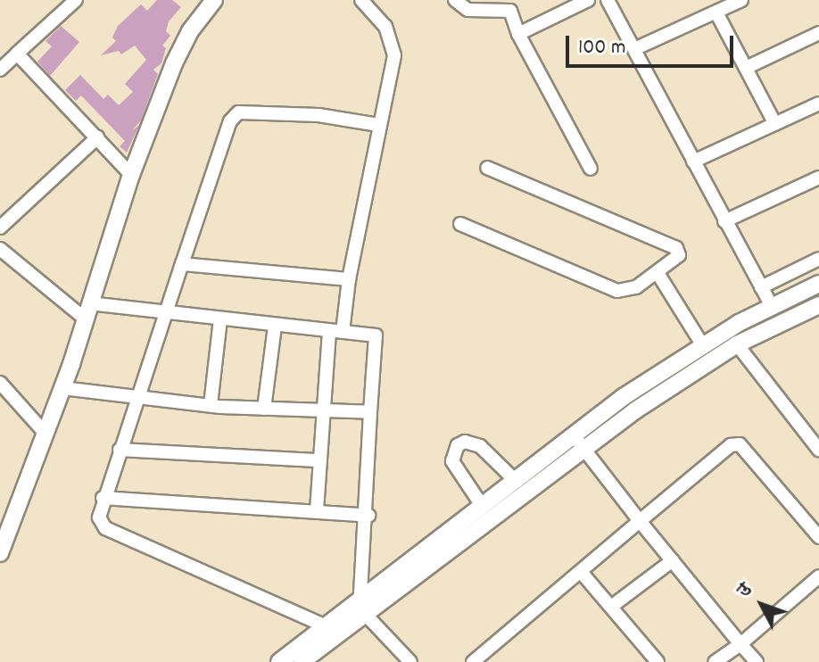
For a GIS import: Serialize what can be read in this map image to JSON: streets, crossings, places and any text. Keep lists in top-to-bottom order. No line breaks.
{"scale_bar":"100 m","north":"top left"}
